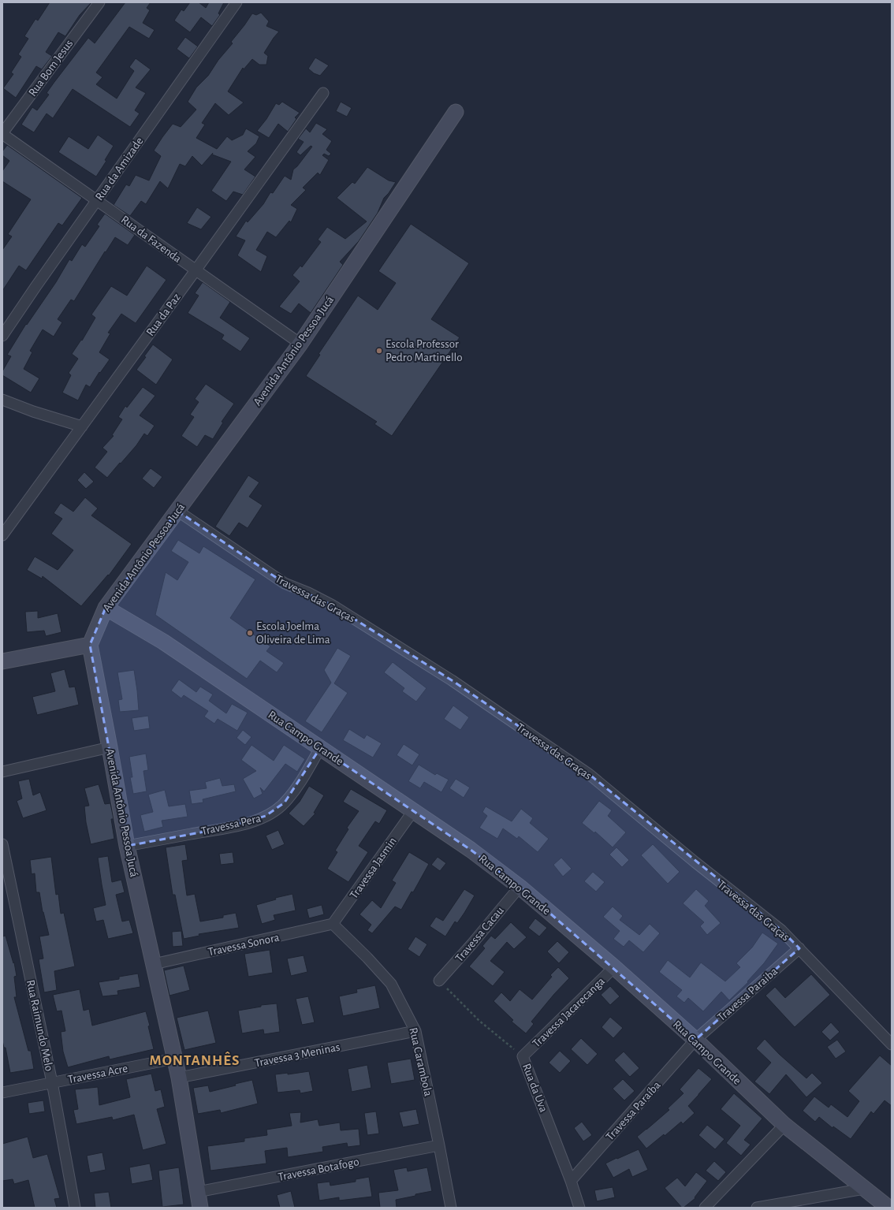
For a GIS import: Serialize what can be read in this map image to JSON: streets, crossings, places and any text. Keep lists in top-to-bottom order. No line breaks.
{"streets":{"street":["Rua Bom Jesus","Rua da Amizade","Rua da Fazenda","Rua da Paz","Avenida Antônio Pessoa Jucá","Travessa das Graças","Rua Campo Grande","Travessa Pera","Travessa Jasmin","Travessa Cacau","Travessa Sonora","Travessa Paraiba","Travessa Jacarecanga","Rua Raimundo Melo","Travessa 3 Meninas","Rua Carambola","Travessa Acre","Rua da Uva","Travessa Paraíba","Travessa Botafogo"]},"crossings":[["Rua Bom Jesus","Rua da Fazenda"],["Rua da Amizade","Rua da Fazenda"],["Rua da Fazenda","Rua da Paz"],["Rua da Fazenda","Avenida Antônio Pessoa Jucá"],["Avenida Antônio Pessoa Jucá","Travessa das Graças"],["Avenida Antônio Pessoa Jucá","Rua Campo Grande"],["Avenida Antônio Pessoa Jucá","Travessa Pera"],["Avenida Antônio Pessoa Jucá","Travessa Sonora"],["Avenida Antônio Pessoa Jucá","Travessa 3 Meninas"],["Avenida Antônio Pessoa Jucá","Travessa Acre"],["Avenida Antônio Pessoa Jucá","Travessa Botafogo"],["Travessa das Graças","Travessa Paraiba"],["Rua Campo Grande","Travessa Pera"],["Rua Campo Grande","Travessa Jasmin"],["Rua Campo Grande","Travessa Cacau"],["Rua Campo Grande","Travessa Paraiba"],["Rua Campo Grande","Travessa Jacarecanga"],["Rua Campo Grande","Travessa Paraíba"],["Travessa Jasmin","Travessa Sonora"],["Travessa Jasmin","Rua Carambola"],["Travessa Cacau","Rua da Uva"],["Travessa Sonora","Rua Carambola"],["Travessa Paraiba","Travessa Paraíba"],["Travessa Jacarecanga","Rua da Uva"],["Rua Raimundo Melo","Travessa Acre"],["Travessa 3 Meninas","Rua Carambola"],["Rua Carambola","Travessa Botafogo"],["Rua da Uva","Travessa Paraíba"]],"districts":["MONTANHÊS"],"places":["Escola Professor Pedro Martinello","Escola Joelma Oliveira de Lima"]}
